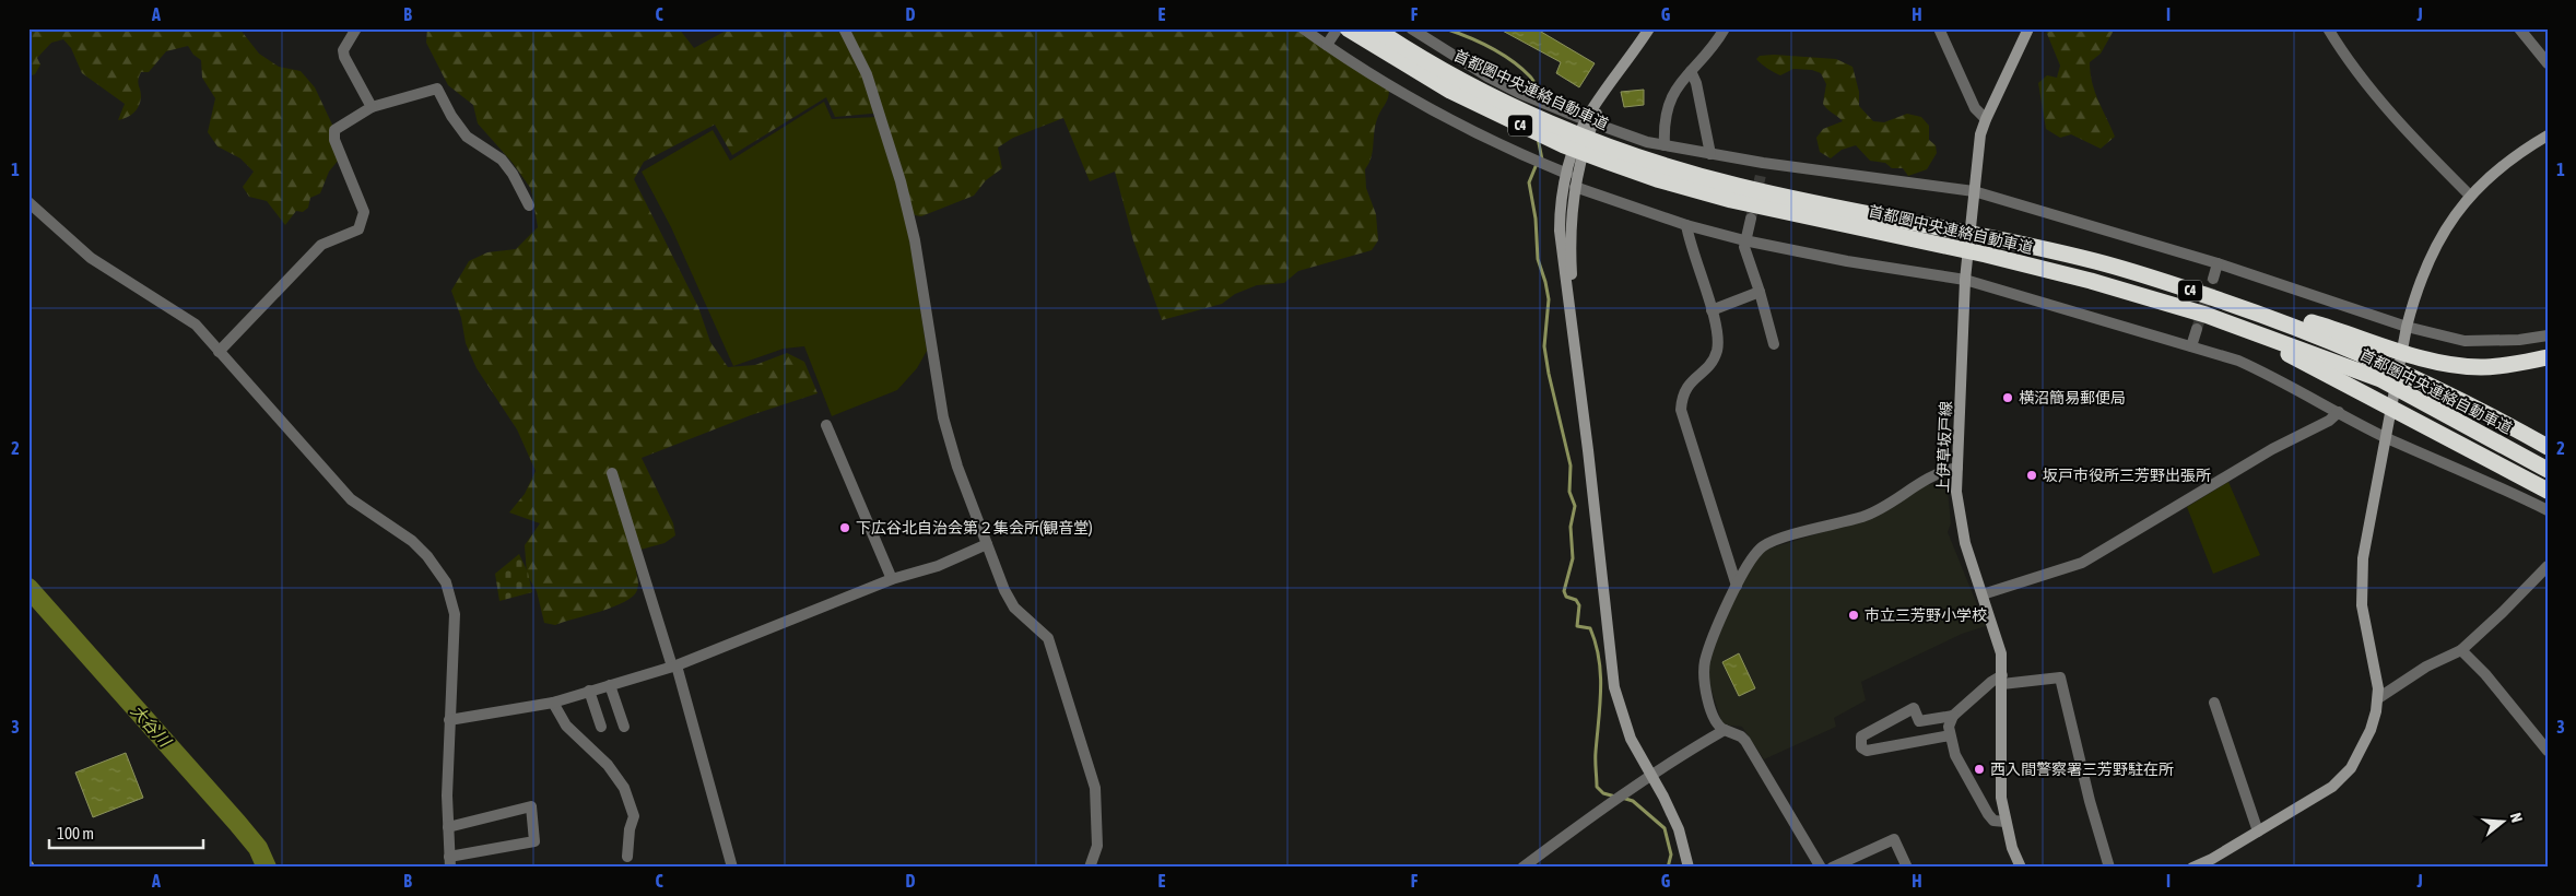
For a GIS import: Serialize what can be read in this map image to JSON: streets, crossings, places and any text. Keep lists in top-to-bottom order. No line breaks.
{"streets":{"highway":["首都圏中央連絡自動車道","C4"],"street":["上伊草坂戸線"]},"water":["大谷川"],"places":["横沼簡易郵便局","坂戸市役所三芳野出張所","下広谷北自治会第２集会所(観音堂)","市立三芳野小学校","西入間警察署三芳野駐在所"],"scale_bar":"100 m","north":"right","grid":{"columns":["A","B","C","D","E","F","G","H","I","J"],"rows":["1","2","3"]}}
